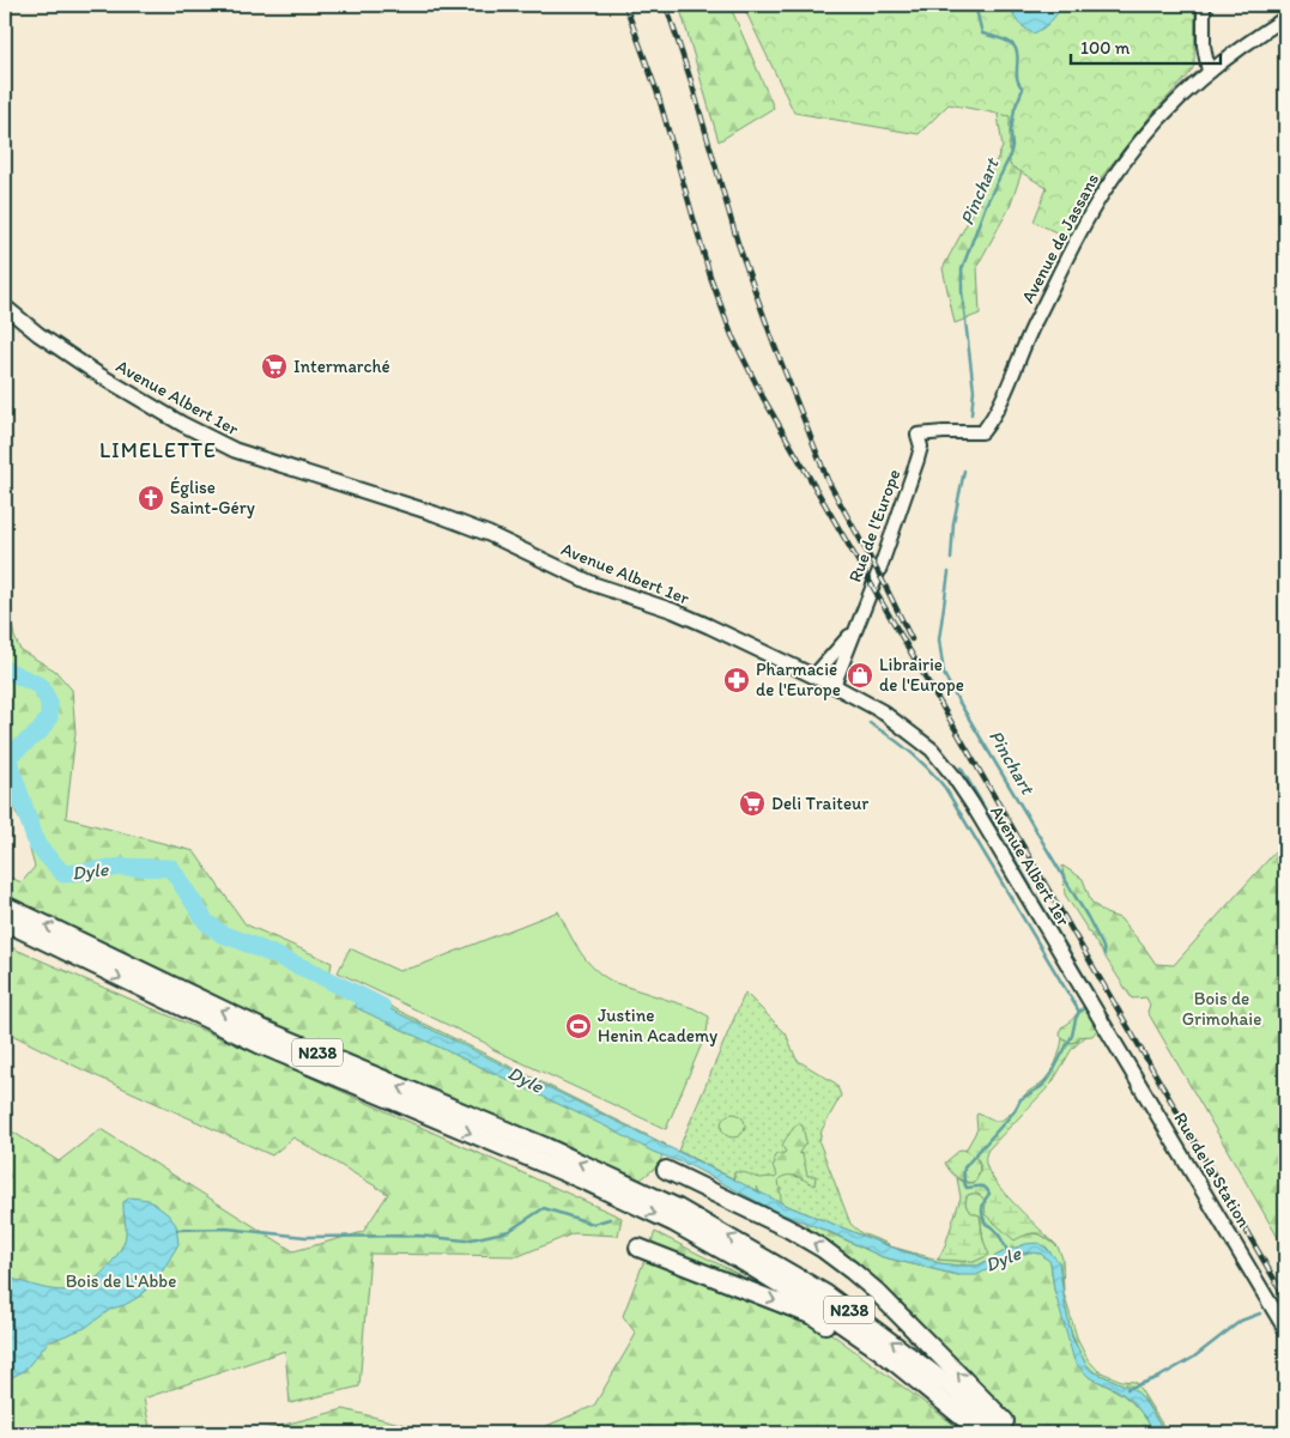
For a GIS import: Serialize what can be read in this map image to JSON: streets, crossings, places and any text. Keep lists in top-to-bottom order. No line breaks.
{"streets":{"highway":["N238"],"main road":["Avenue Albert 1er","Rue de la Station"],"street":["Avenue de Jassans","Rue de l'Europe"]},"crossings":[["Avenue de Jassans","Rue de l'Europe"],["Avenue Albert 1er","Rue de l'Europe"],["Avenue Albert 1er","Rue de la Station"]],"districts":["LIMELETTE"],"water":["Pinchart","Dyle"],"parks":["Bois de Grimohaie","Bois de L'Abbe"],"places":{"supermarket":["Intermarché","Deli Traiteur"],"church":["Église Saint-Géry"],"shop":["Librairie de l'Europe"],"pharmacy":["Pharmacie de l'Europe"],"sports":["Justine Henin Academy"]},"scale_bar":"100 m"}
